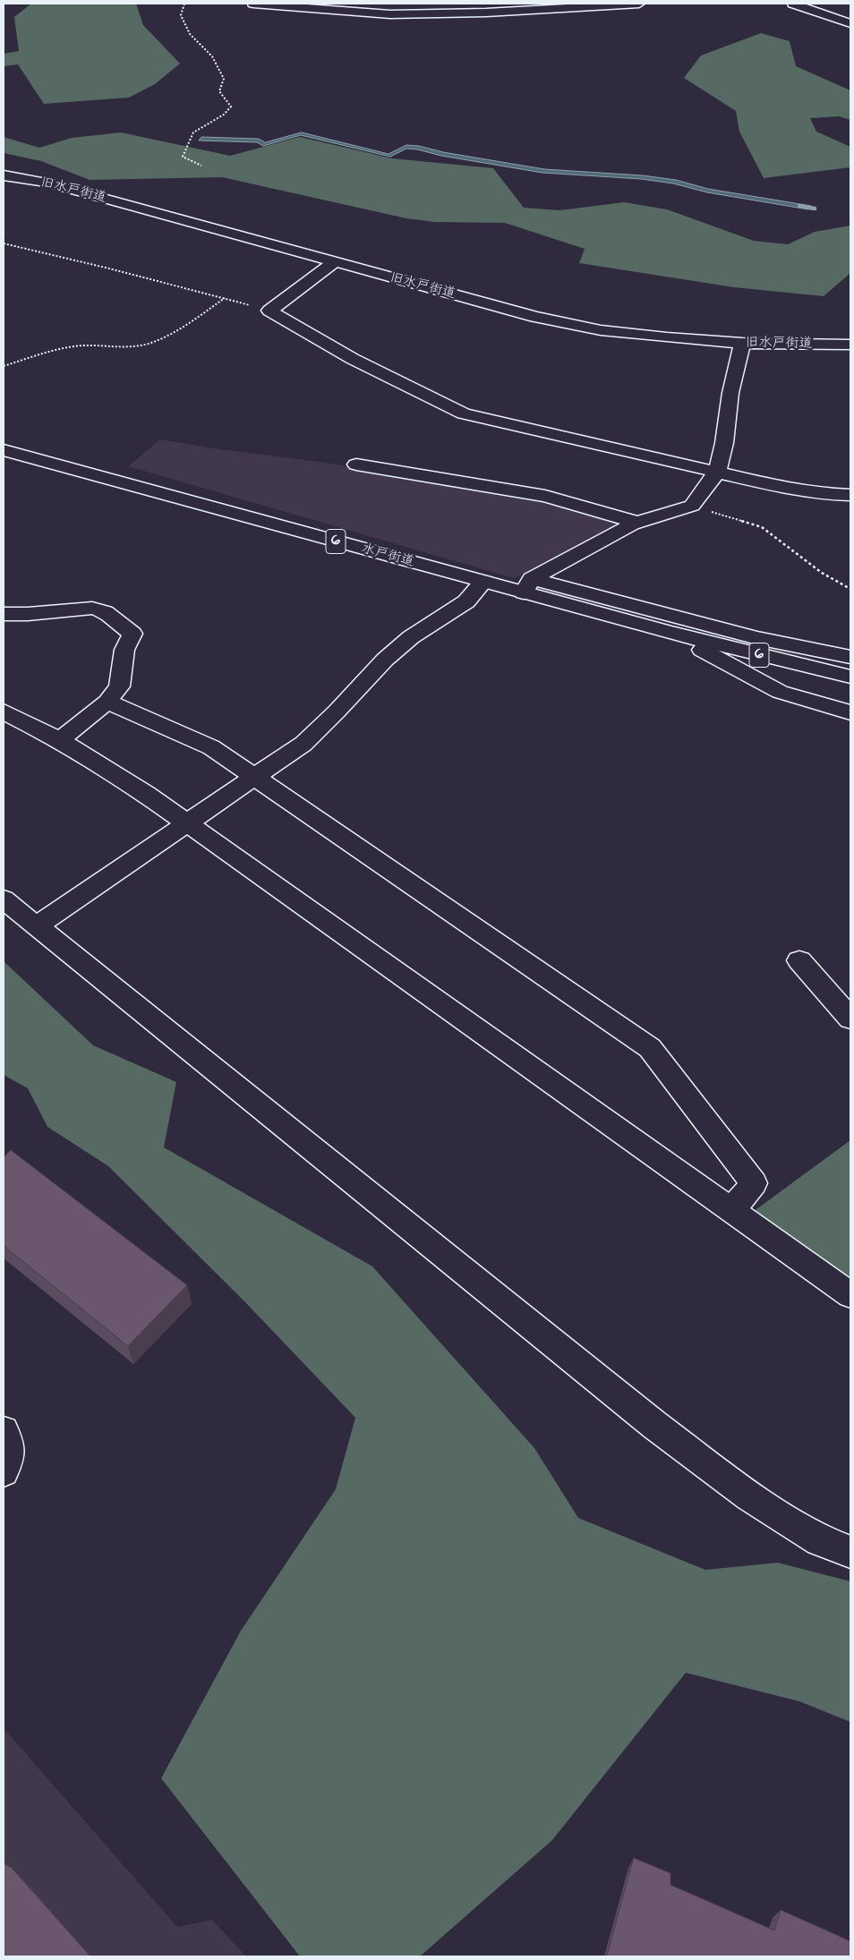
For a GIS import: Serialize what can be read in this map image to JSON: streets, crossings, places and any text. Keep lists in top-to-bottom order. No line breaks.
{"streets":{"main road":["旧水戸街道","6","水戸街道"]},"crossings":[["6","水戸街道"]]}
